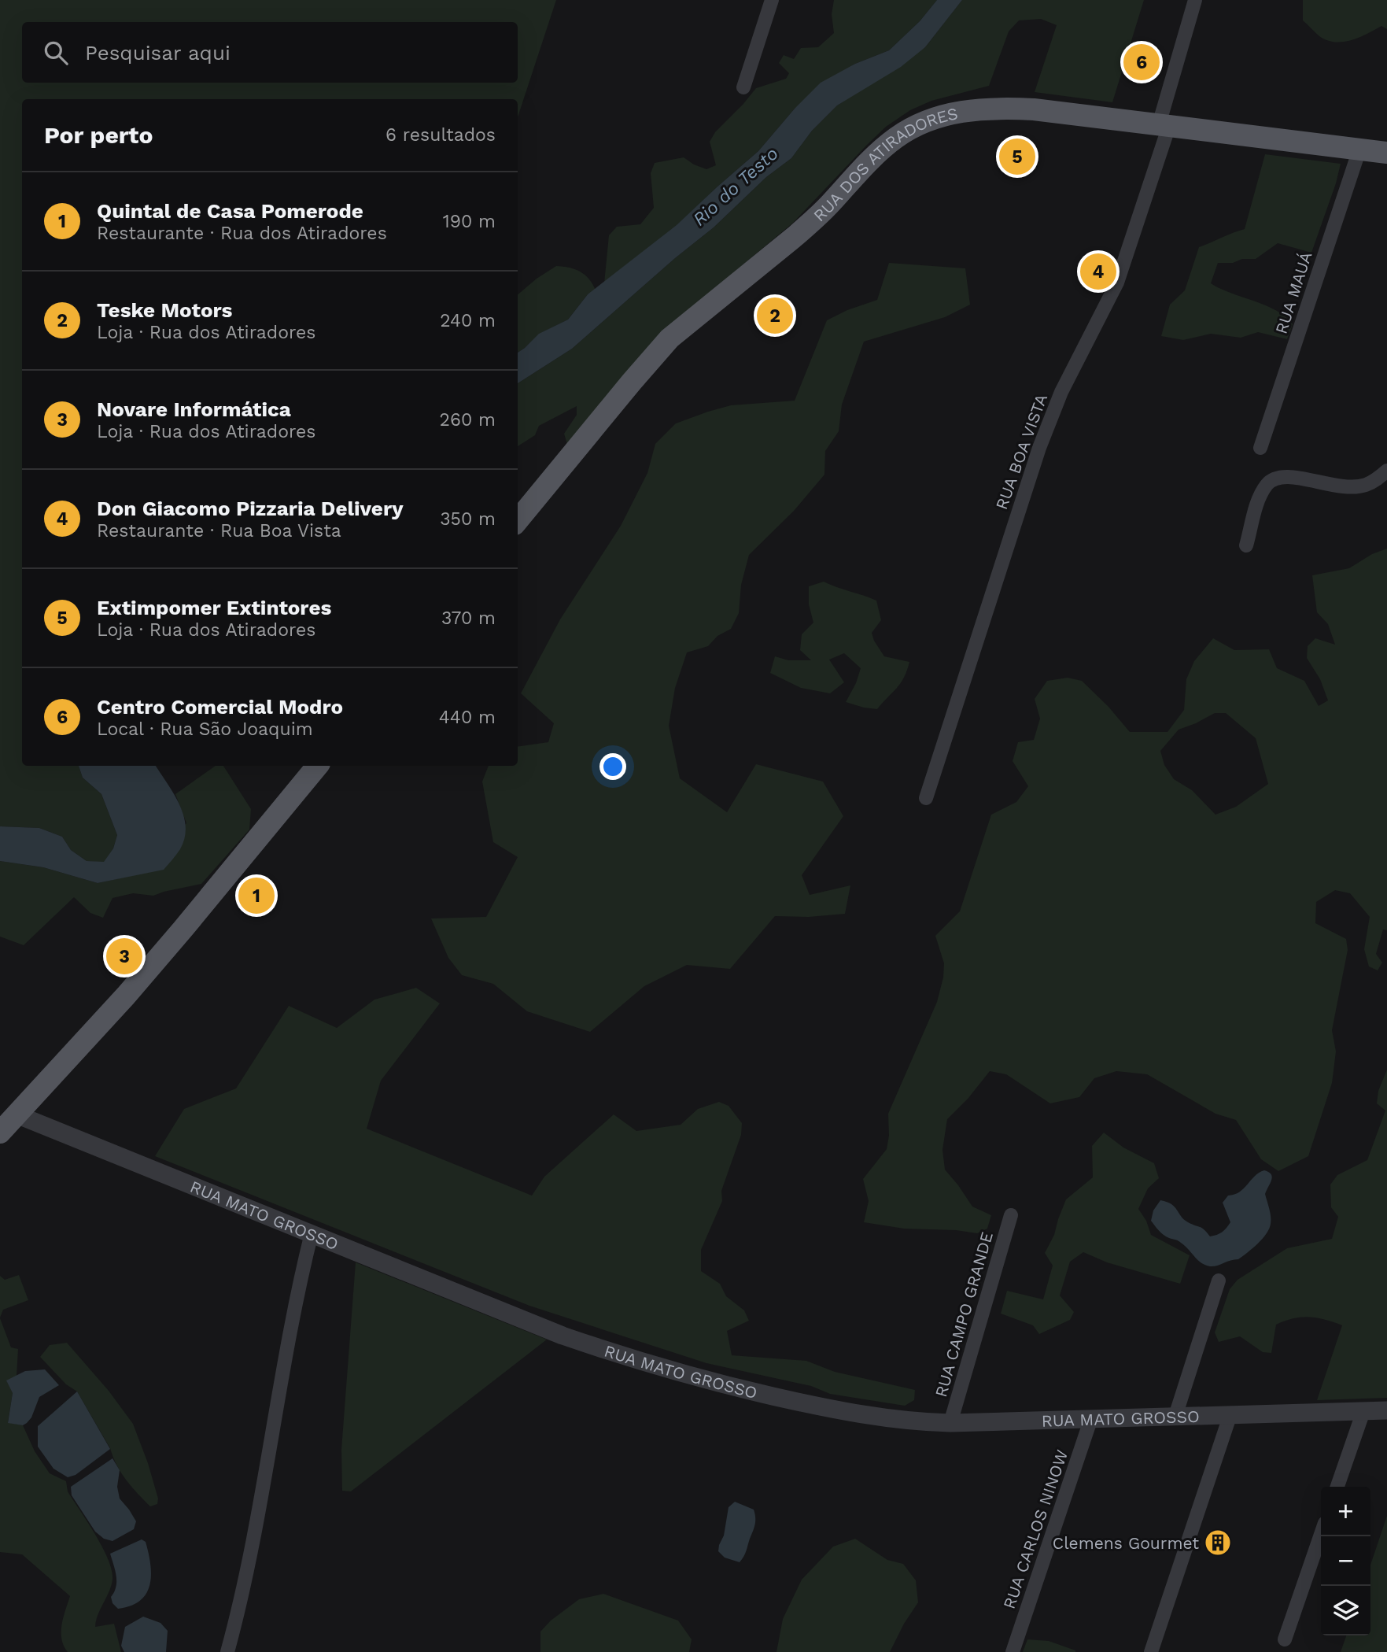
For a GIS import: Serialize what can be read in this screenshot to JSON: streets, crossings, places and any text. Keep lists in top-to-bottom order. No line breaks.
{"streets":{"main road":["RUA DOS ATIRADORES"],"street":["RUA MAUÁ","RUA BOA VISTA","RUA MATO GROSSO","RUA CAMPO GRANDE","RUA CARLOS NINOW"]},"crossings":[["RUA DOS ATIRADORES","RUA MAUÁ"],["RUA DOS ATIRADORES","RUA BOA VISTA"],["RUA MATO GROSSO","RUA CAMPO GRANDE"],["RUA MATO GROSSO","RUA CARLOS NINOW"]],"water":["Rio do Testo"],"places":{"building":["Clemens Gourmet"]},"page":{"search":"Pesquisar aqui","pins":["6","5","4","2","1","3"],"heading":["Por perto","6 resultados"],"list":[{"mark":"1","name":"Quintal de Casa Pomerode","note":"Restaurante · Rua dos Atiradores","value":"190 m"},{"mark":"2","name":"Teske Motors","note":"Loja · Rua dos Atiradores","value":"240 m"},{"mark":"3","name":"Novare Informática","note":"Loja · Rua dos Atiradores","value":"260 m"},{"mark":"4","name":"Don Giacomo Pizzaria Delivery","note":"Restaurante · Rua Boa Vista","value":"350 m"},{"mark":"5","name":"Extimpomer Extintores","note":"Loja · Rua dos Atiradores","value":"370 m"},{"mark":"6","name":"Centro Comercial Modro","note":"Local · Rua São Joaquim","value":"440 m"}],"map_buttons":["+","−"]}}
